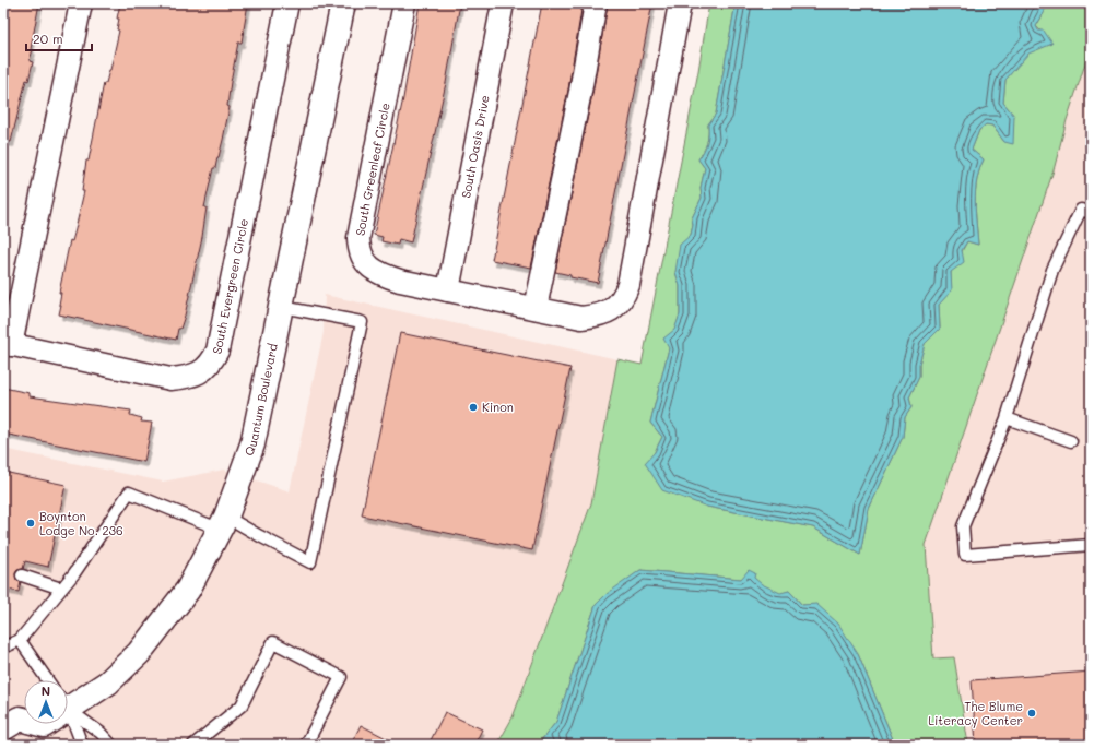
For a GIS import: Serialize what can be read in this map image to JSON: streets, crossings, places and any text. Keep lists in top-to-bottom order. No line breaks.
{"streets":{"street":["South Oasis Drive","South Greenleaf Circle","South Evergreen Circle","Quantum Boulevard"]},"crossings":[["South Oasis Drive","South Greenleaf Circle"]],"places":["Kinon","Boynton Lodge No. 236","The Blume Literacy Center"],"scale_bar":"20 m","north":"top"}
